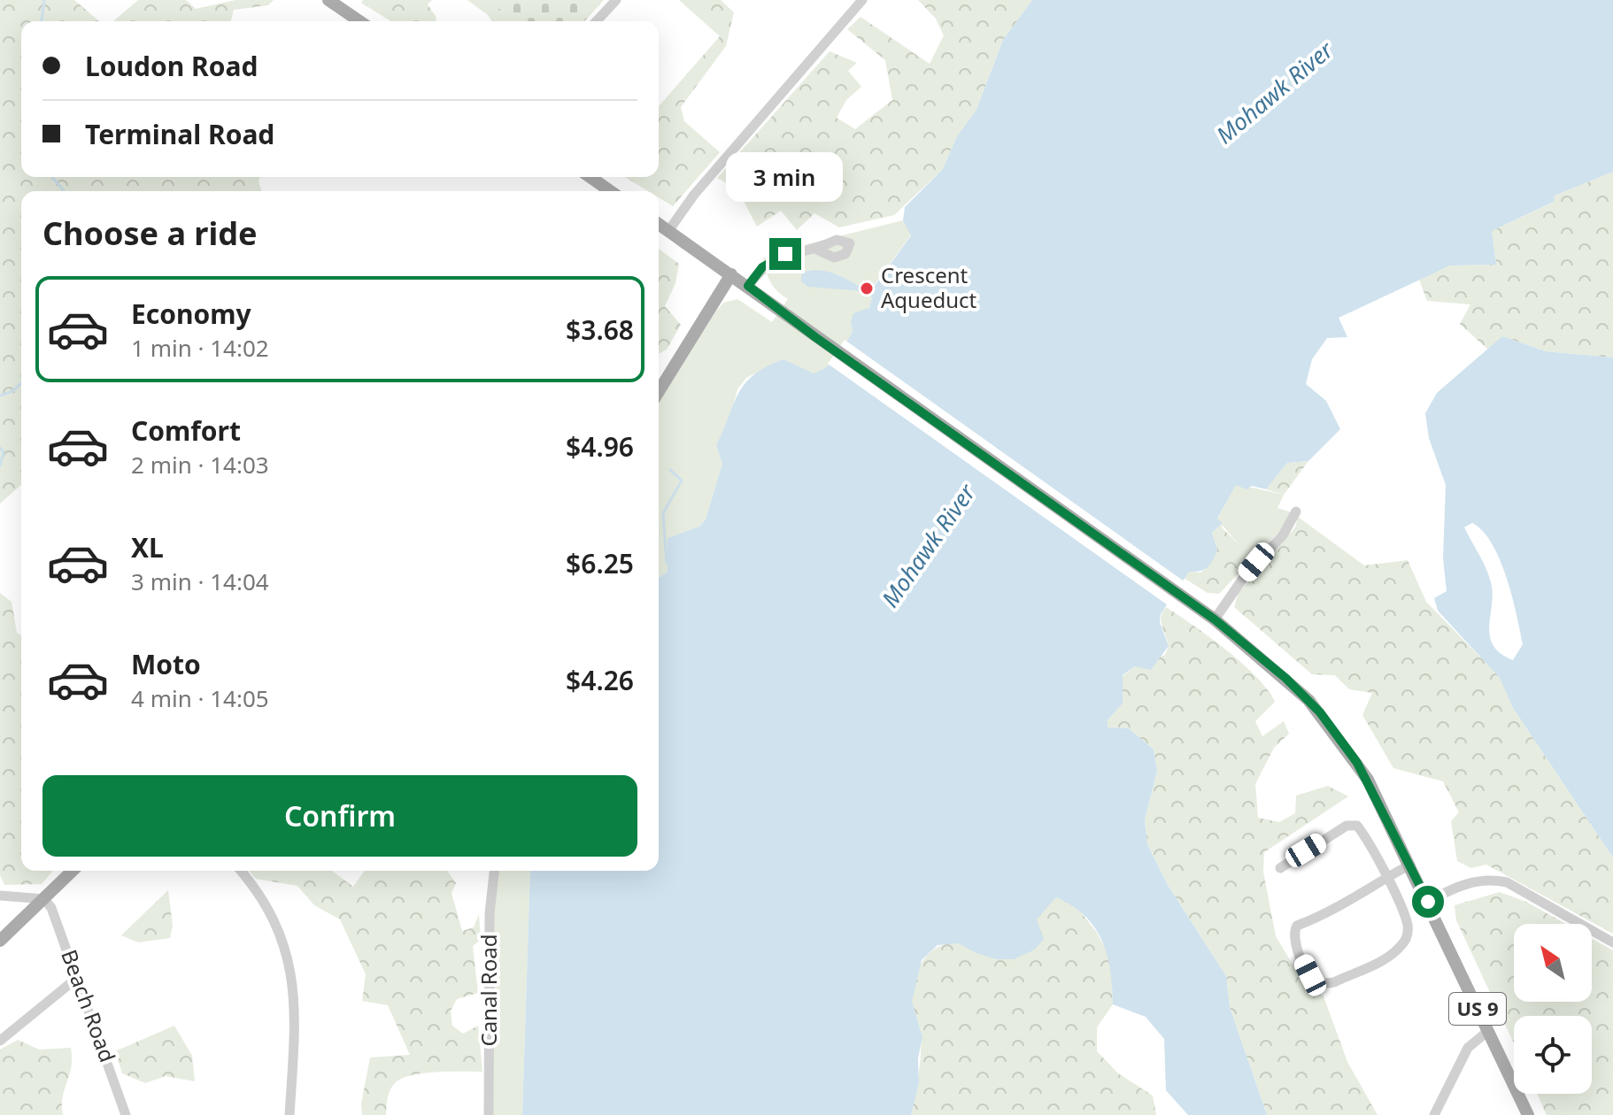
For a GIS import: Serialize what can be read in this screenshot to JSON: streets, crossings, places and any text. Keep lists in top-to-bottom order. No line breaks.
{"streets":{"main road":["US 9"],"street":["Canal Road","Beach Road"]},"water":["Mohawk River"],"places":["Crescent Aqueduct"],"north":"top left","page":{"banner":["Loudon Road","Terminal Road"],"bubble":"3 min","heading":"Choose a ride","list":[{"name":"Economy","note":"1 min · 14:02","value":"$3.68"},{"name":"Comfort","note":"2 min · 14:03","value":"$4.96"},{"name":"XL","note":"3 min · 14:04","value":"$6.25"},{"name":"Moto","note":"4 min · 14:05","value":"$4.26"}],"buttons":"Confirm"}}
